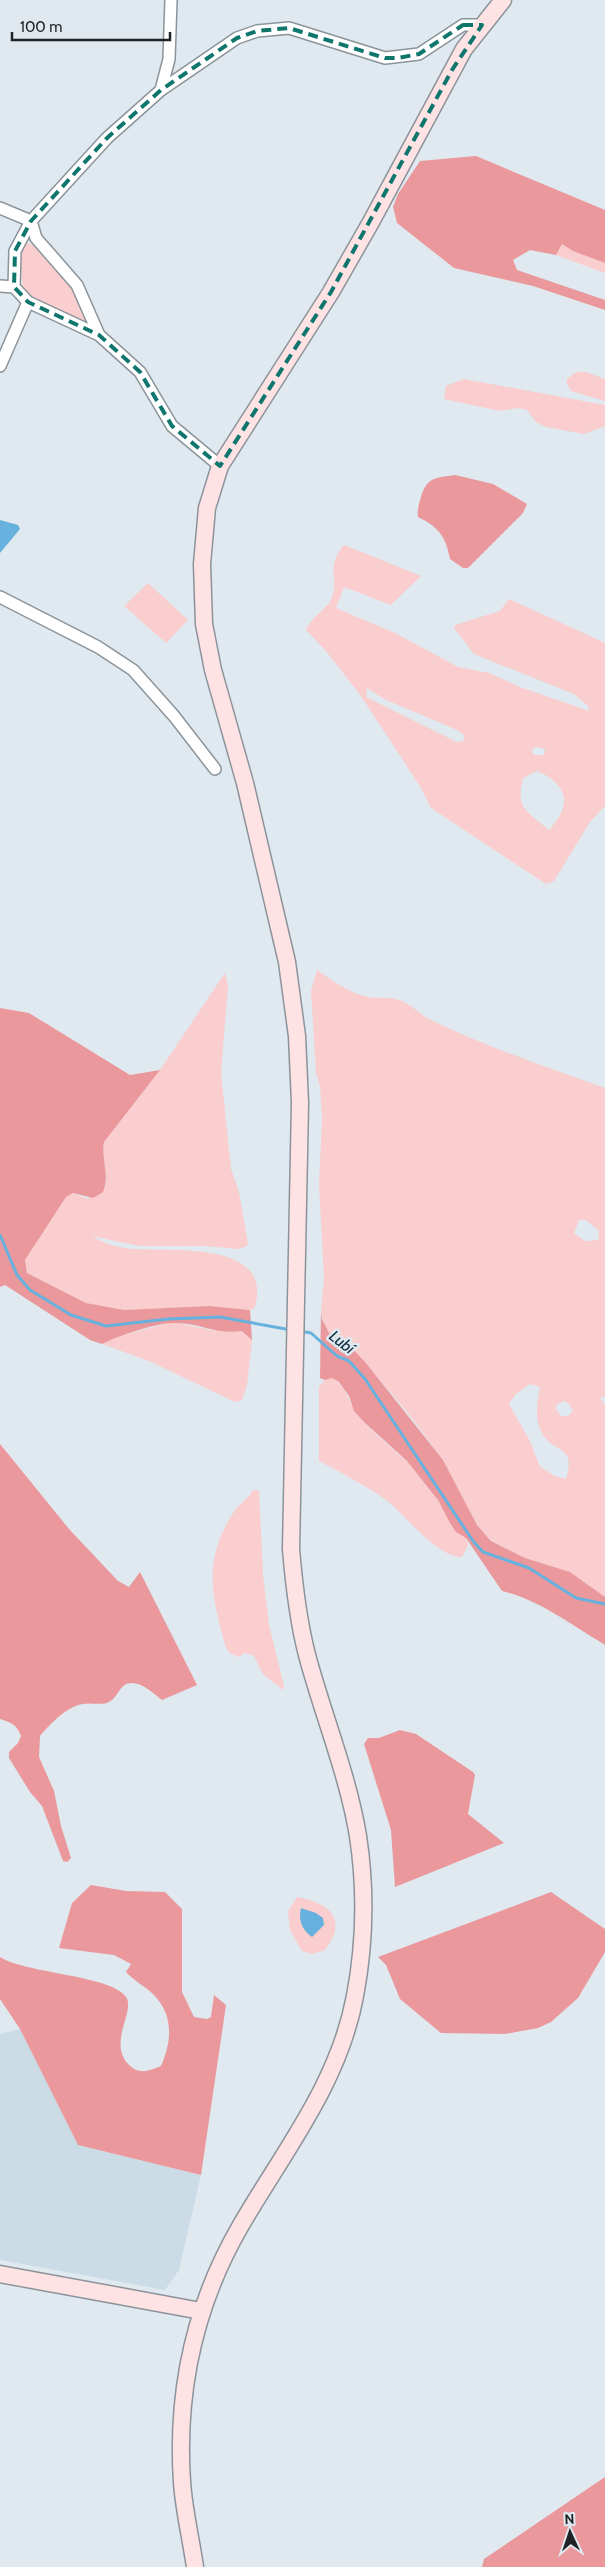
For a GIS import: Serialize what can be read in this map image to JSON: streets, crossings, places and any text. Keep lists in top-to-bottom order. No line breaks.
{"water":["Lubí"],"scale_bar":"100 m","north":"top"}
